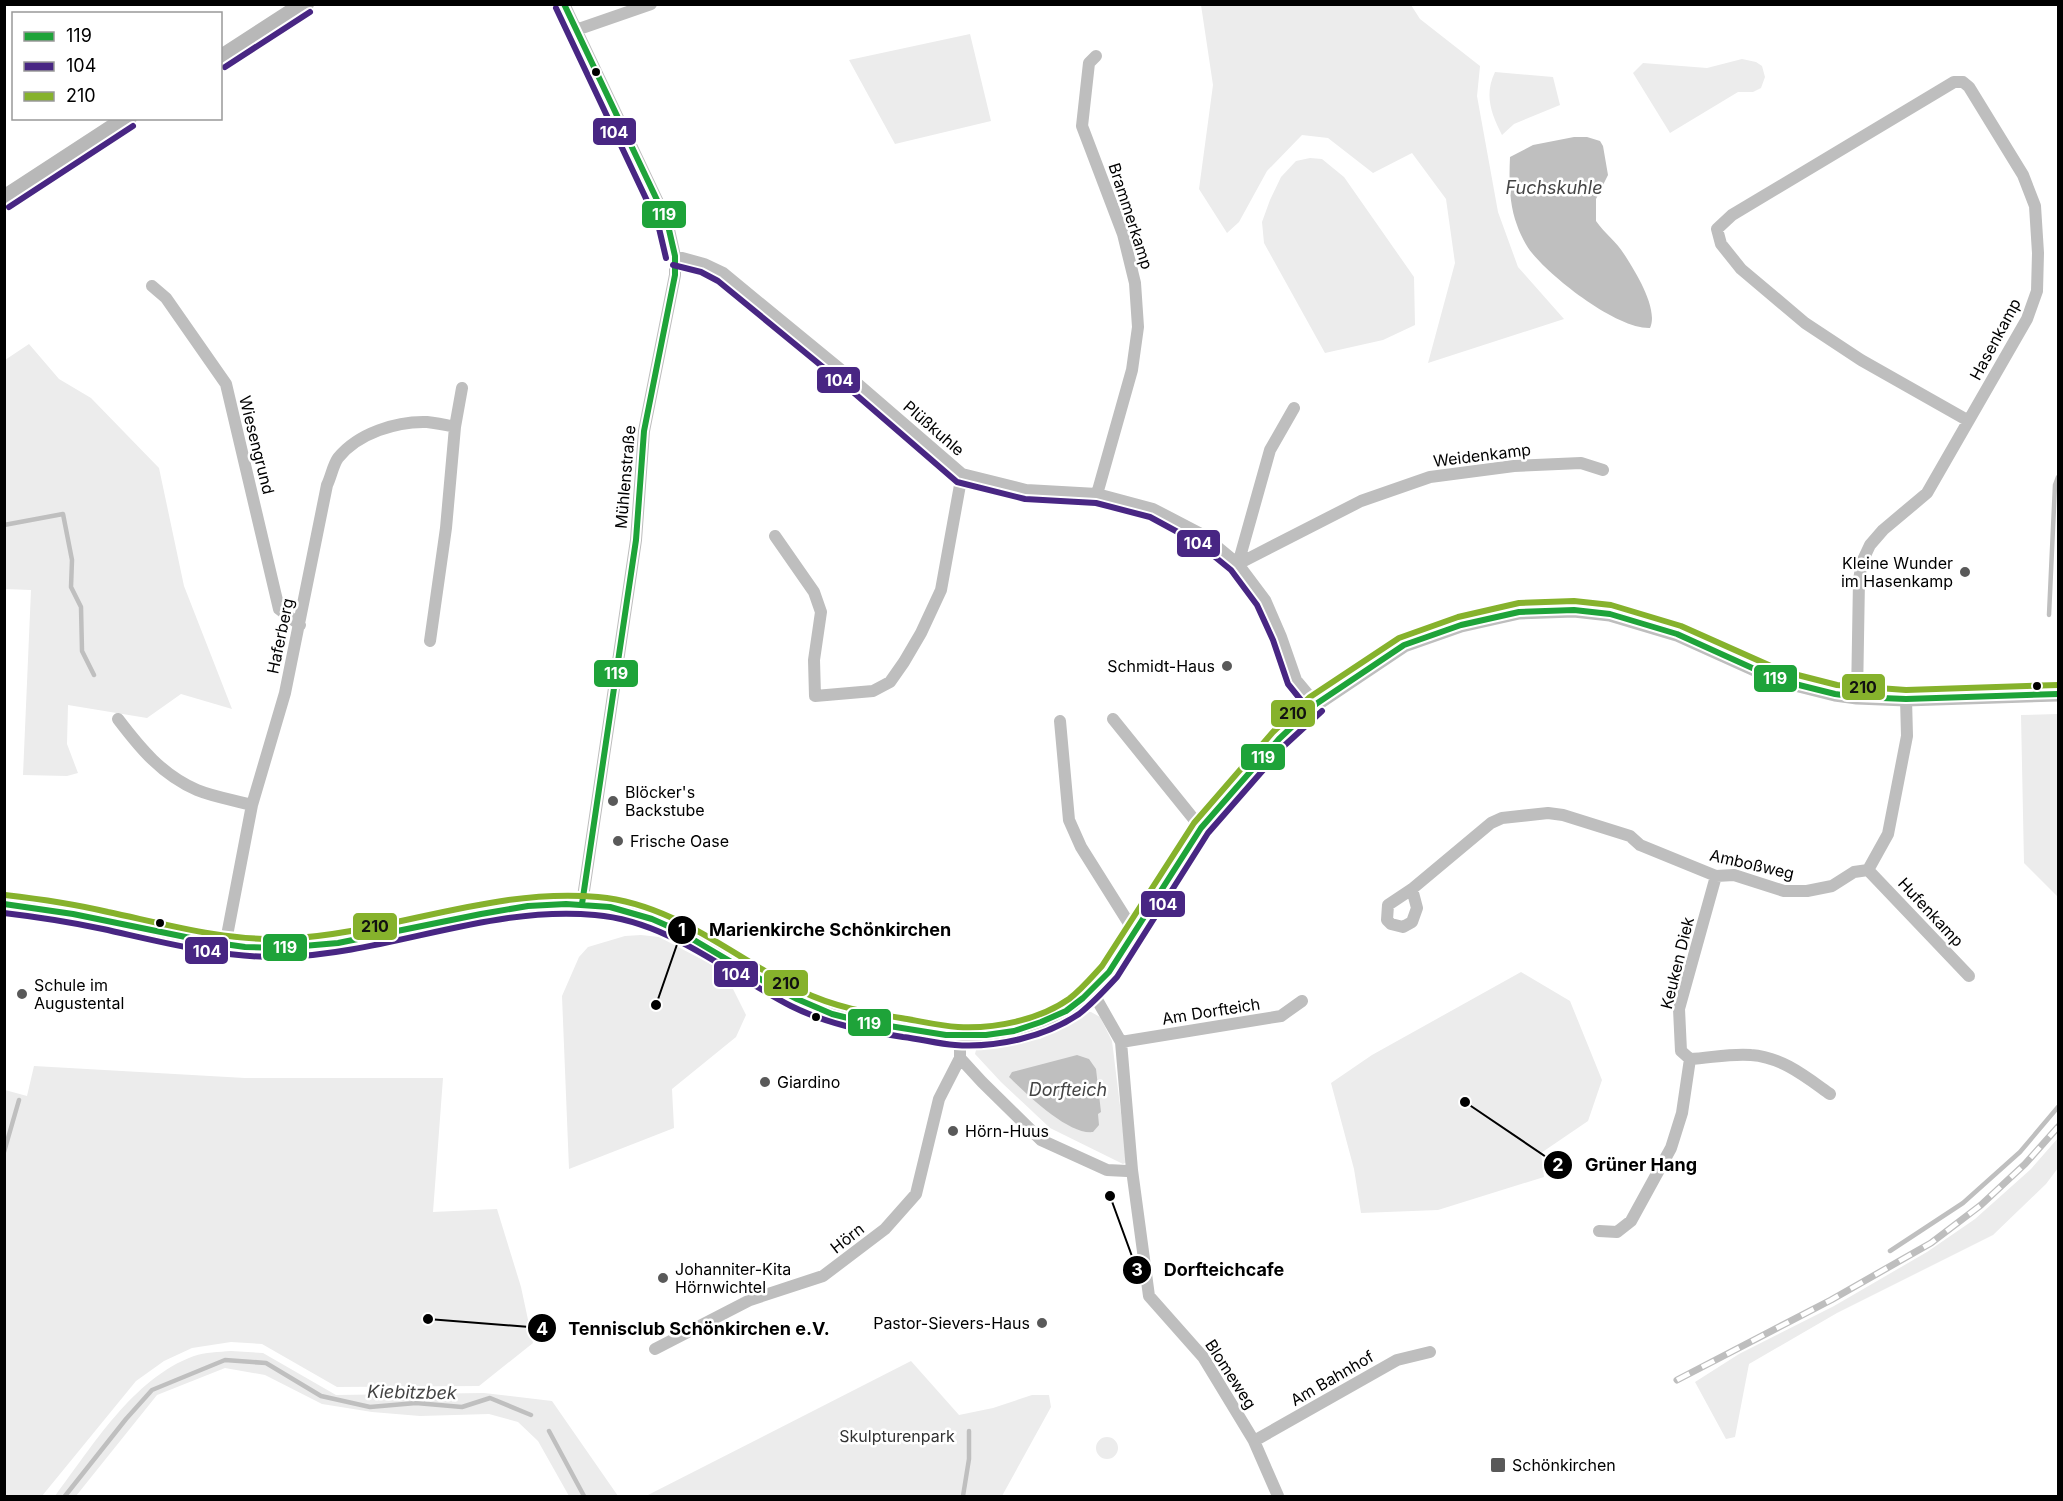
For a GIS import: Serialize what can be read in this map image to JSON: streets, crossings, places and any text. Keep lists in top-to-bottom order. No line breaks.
{"streets":{"street":["Brammerkamp","Hasenkamp","Plüßkuhle","Wiesengrund","Weidenkamp","Mühlenstraße","Haferberg","Amboßweg","Hufenkamp","Keuken Diek","Am Dorfteich","Hörn","Blomeweg","Am Bahnhof"]},"crossings":[["Brammerkamp","Plüßkuhle"],["Plüßkuhle","Weidenkamp"],["Plüßkuhle","Mühlenstraße"],["Wiesengrund","Haferberg"],["Amboßweg","Hufenkamp"],["Amboßweg","Keuken Diek"],["Blomeweg","Am Bahnhof"]],"water":["Fuchskuhle","Dorfteich","Kiebitzbek"],"parks":["Skulpturenpark"],"places":{"other":["Kleine Wunder im Hasenkamp","Schmidt-Haus","Blöcker's Backstube","Frische Oase","Schule im Augustental","Marienkirche Schönkirchen","Giardino","Grüner Hang","Hörn-Huus","Dorfteichcafe","Johanniter-Kita Hörnwichtel","Tennisclub Schönkirchen e.V.","Pastor-Sievers-Haus"],"transit":["Schönkirchen"]},"lines":["transit line 119","transit line 104","transit line 210"],"legend":["119","104","210"]}
